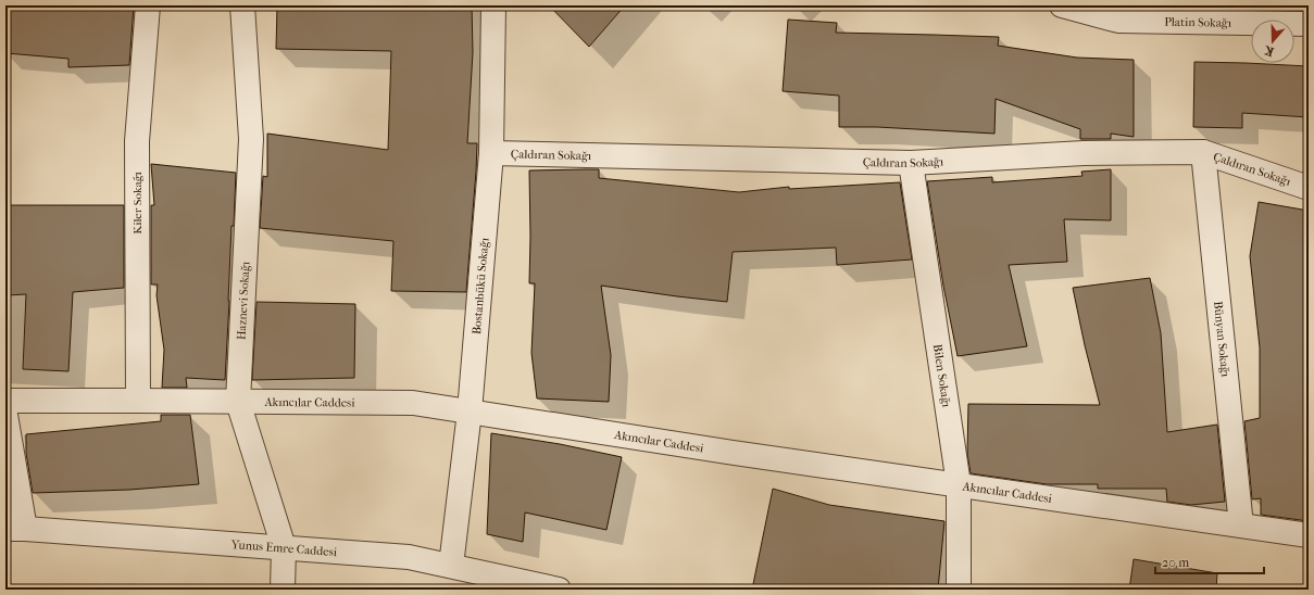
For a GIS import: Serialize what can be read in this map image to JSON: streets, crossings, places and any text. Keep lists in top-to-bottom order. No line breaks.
{"streets":{"street":["Platin Sokağı","Çaldıran Sokağı","Kiler Sokağı","Bostanbükü Sokağı","Haznevi Sokağı","Bünyan Sokağı","Bilen Sokağı","Akıncılar Caddesi","Yunus Emre Caddesi"]},"crossings":[["Çaldıran Sokağı","Bostanbükü Sokağı"],["Çaldıran Sokağı","Bünyan Sokağı"],["Çaldıran Sokağı","Bilen Sokağı"],["Kiler Sokağı","Akıncılar Caddesi"],["Bostanbükü Sokağı","Akıncılar Caddesi"],["Bostanbükü Sokağı","Yunus Emre Caddesi"],["Haznevi Sokağı","Akıncılar Caddesi"],["Haznevi Sokağı","Yunus Emre Caddesi"],["Bünyan Sokağı","Akıncılar Caddesi"],["Bilen Sokağı","Akıncılar Caddesi"]],"scale_bar":"20 m","north":"bottom"}
